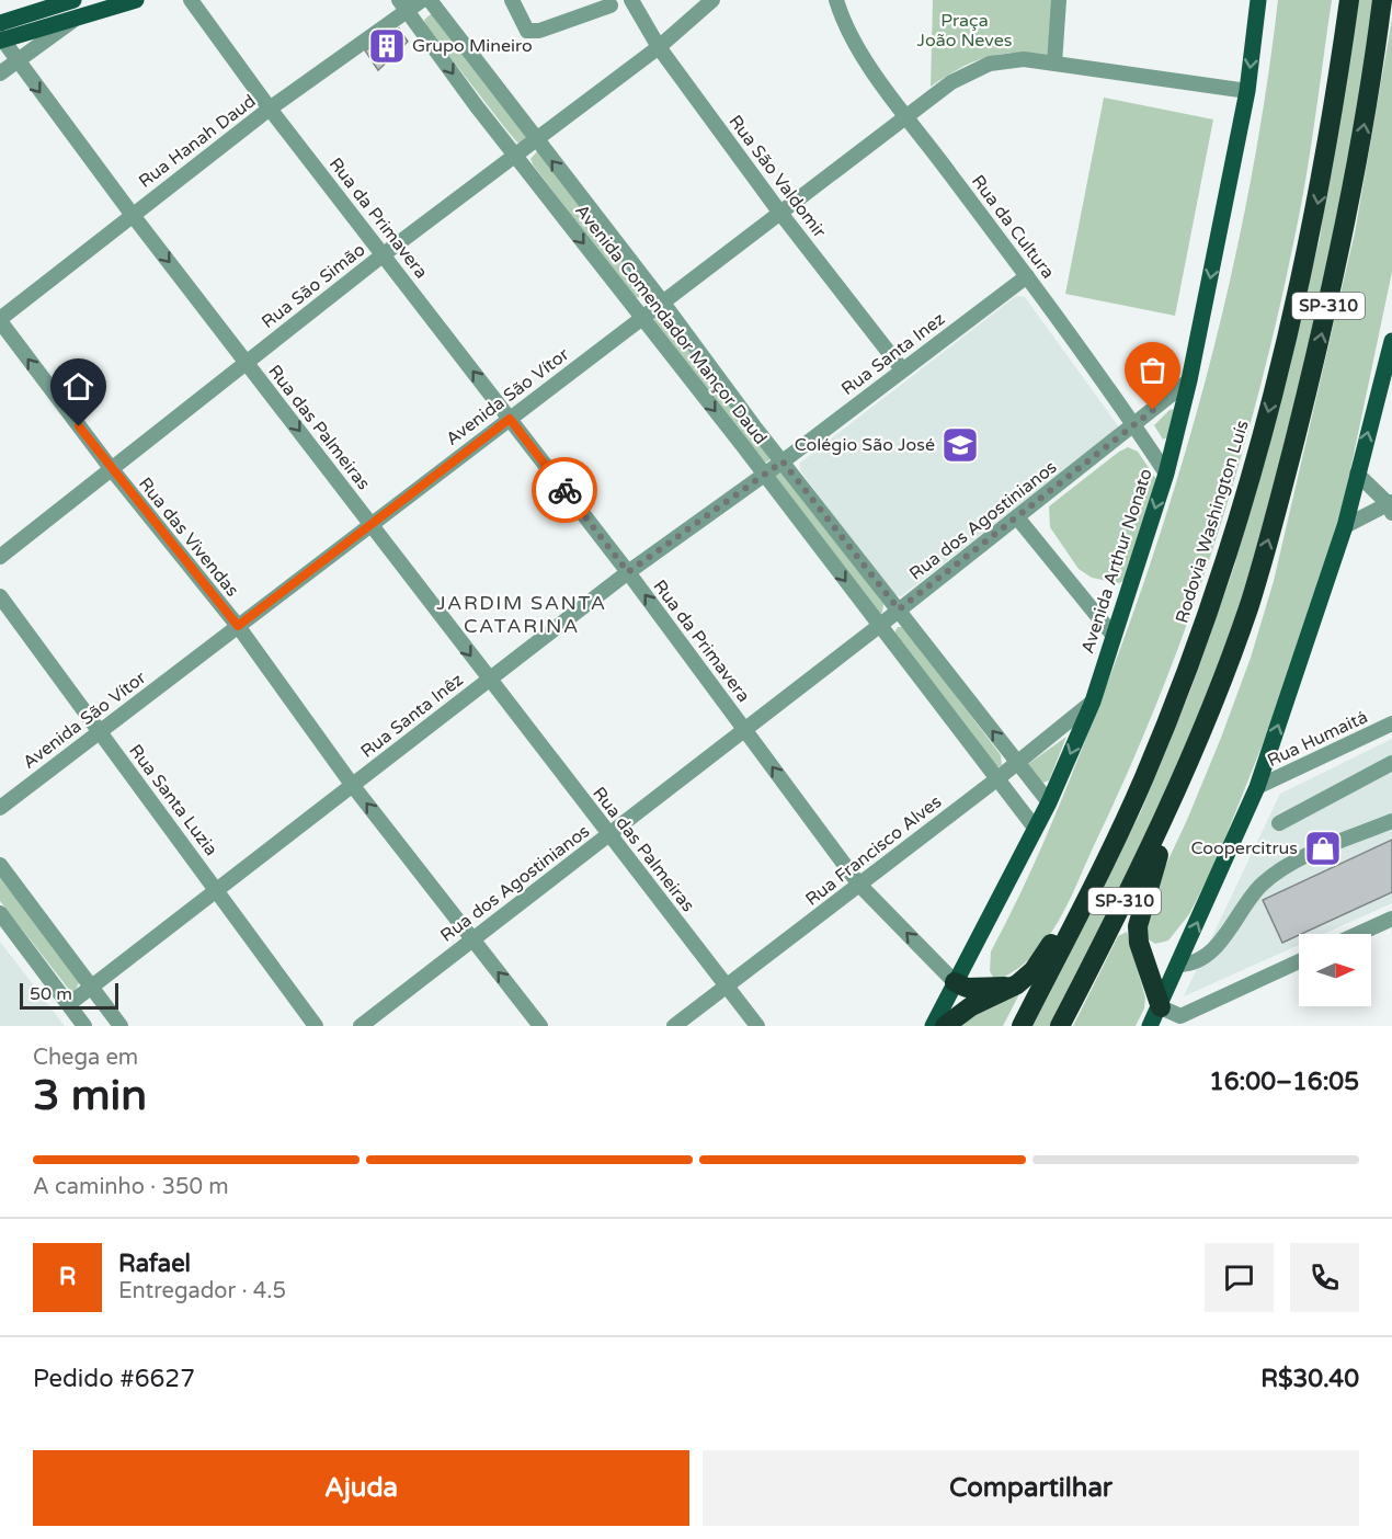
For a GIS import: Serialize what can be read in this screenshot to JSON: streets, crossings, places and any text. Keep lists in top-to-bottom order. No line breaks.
{"streets":{"highway":["SP-310","Rodovia Washington Luís"],"main road":["Avenida Arthur Nonato"],"street":["Rua Hanah Daud","Rua São Valdomir","Rua da Primavera","Rua da Cultura","Rua São Simão","Avenida Comendador Mançor Daud","Rua Santa Inez","Avenida São Vítor","Rua das Palmeiras","Rua dos Agostinianos","Rua das Vivendas","Rua Santa Inêz","Rua Humaitá","Rua Santa Luzia","Rua Francisco Alves"]},"crossings":[["Rua Hanah Daud","Rua da Primavera"],["Rua Hanah Daud","Avenida Comendador Mançor Daud"],["Rua Hanah Daud","Rua das Palmeiras"],["Rua Hanah Daud","Rua das Vivendas"],["Rua São Valdomir","Rua São Simão"],["Rua São Valdomir","Rua Santa Inez"],["Rua São Valdomir","Avenida São Vítor"],["Rua da Primavera","Rua São Simão"],["Rua da Primavera","Avenida São Vítor"],["Rua da Primavera","Rua dos Agostinianos"],["Rua da Primavera","Avenida Arthur Nonato"],["Rua da Primavera","Rua Santa Inêz"],["Rua da Primavera","Rua Francisco Alves"],["Rua da Cultura","Rua Santa Inez"],["Rua da Cultura","Avenida São Vítor"],["Rua da Cultura","Rua dos Agostinianos"],["Rua da Cultura","Avenida Arthur Nonato"],["Rua São Simão","Avenida Comendador Mançor Daud"],["Rua São Simão","Rua das Palmeiras"],["Rua São Simão","Rua das Vivendas"],["Avenida Comendador Mançor Daud","Rua Santa Inez"],["Avenida Comendador Mançor Daud","Avenida São Vítor"],["Avenida Comendador Mançor Daud","Rua dos Agostinianos"],["Avenida Comendador Mançor Daud","Avenida Arthur Nonato"],["Avenida Comendador Mançor Daud","Rua Santa Inêz"],["Avenida Comendador Mançor Daud","Rua Francisco Alves"],["Rua Santa Inez","Rua Santa Inêz"],["Avenida São Vítor","Rua das Palmeiras"],["Avenida São Vítor","Rua das Vivendas"],["Avenida São Vítor","Avenida Arthur Nonato"],["Avenida São Vítor","Rua Santa Luzia"],["Rua das Palmeiras","Rua dos Agostinianos"],["Rua das Palmeiras","Rua Santa Inêz"],["Rua das Palmeiras","Rua Francisco Alves"],["Rua dos Agostinianos","Rua das Vivendas"],["Rua dos Agostinianos","Avenida Arthur Nonato"],["Rua das Vivendas","Rua Santa Inêz"],["Avenida Arthur Nonato","Rua Francisco Alves"],["Rua Santa Inêz","Rua Santa Luzia"]],"one_way":["Rua da Primavera","Rua das Palmeiras","Rua das Vivendas","Avenida Arthur Nonato"],"districts":["JARDIM SANTA CATARINA"],"parks":["Praça João Neves"],"places":{"building":["Grupo Mineiro"],"school or university":["Colégio São José"],"shop":["Coopercitrus"]},"scale_bar":"50 m","north":"right","page":{"scale":"50 m","heading":["3 min","Chega em","16:00–16:05"],"panel":["Rafael","Entregador · 4.5","Pedido #6627","R$30.40"],"bar":"A caminho · 350 m","round":"R","buttons":["Ajuda","Compartilhar"]}}
